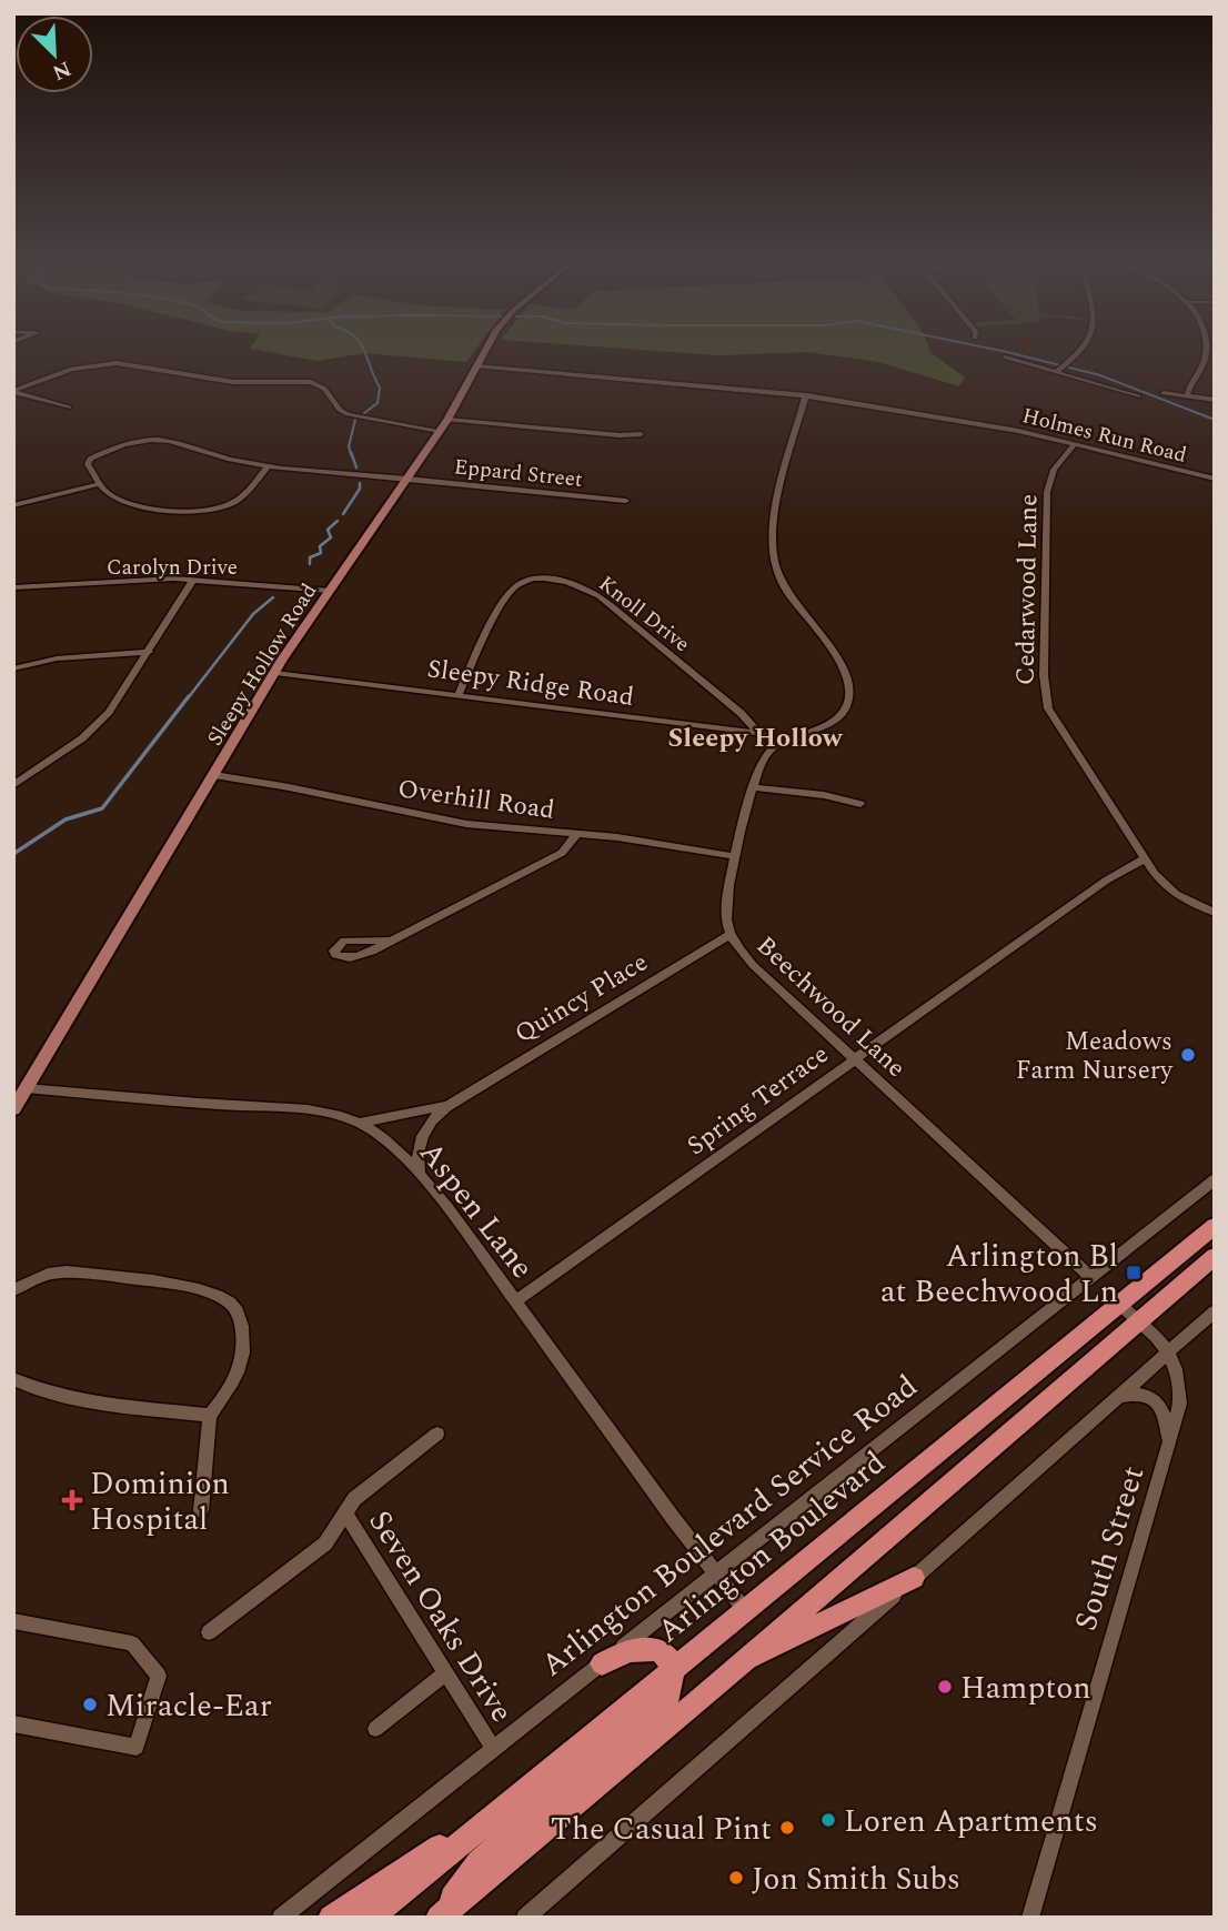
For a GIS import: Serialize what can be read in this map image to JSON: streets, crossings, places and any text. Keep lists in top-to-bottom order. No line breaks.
{"streets":{"highway":["Arlington Boulevard"],"main road":["Sleepy Hollow Road"],"street":["Holmes Run Road","Eppard Street","Carolyn Drive","Cedarwood Lane","Knoll Drive","Sleepy Ridge Road","Overhill Road","Quincy Place","Beechwood Lane","Spring Terrace","Aspen Lane","Arlington Boulevard Service Road","South Street","Seven Oaks Drive"]},"crossings":[["Holmes Run Road","Cedarwood Lane"],["Holmes Run Road","Sleepy Hollow Road"],["Eppard Street","Sleepy Hollow Road"],["Carolyn Drive","Sleepy Hollow Road"],["Cedarwood Lane","Spring Terrace"],["Knoll Drive","Sleepy Ridge Road"],["Sleepy Hollow Road","Sleepy Ridge Road"],["Sleepy Hollow Road","Overhill Road"],["Sleepy Hollow Road","Aspen Lane"],["Sleepy Ridge Road","Beechwood Lane"],["Overhill Road","Beechwood Lane"],["Quincy Place","Beechwood Lane"],["Quincy Place","Aspen Lane"],["Beechwood Lane","Spring Terrace"],["Beechwood Lane","Arlington Boulevard Service Road"],["Spring Terrace","Aspen Lane"],["Aspen Lane","Arlington Boulevard Service Road"],["Aspen Lane","Arlington Boulevard"],["Arlington Boulevard Service Road","Seven Oaks Drive"]],"districts":["Sleepy Hollow"],"places":{"other":["Meadows Farm Nursery","Hampton","Miracle-Ear","Loren Apartments","The Casual Pint","Jon Smith Subs"],"transit":["Arlington Bl at Beechwood Ln"],"health":["Dominion Hospital"]},"north":"bottom right"}
